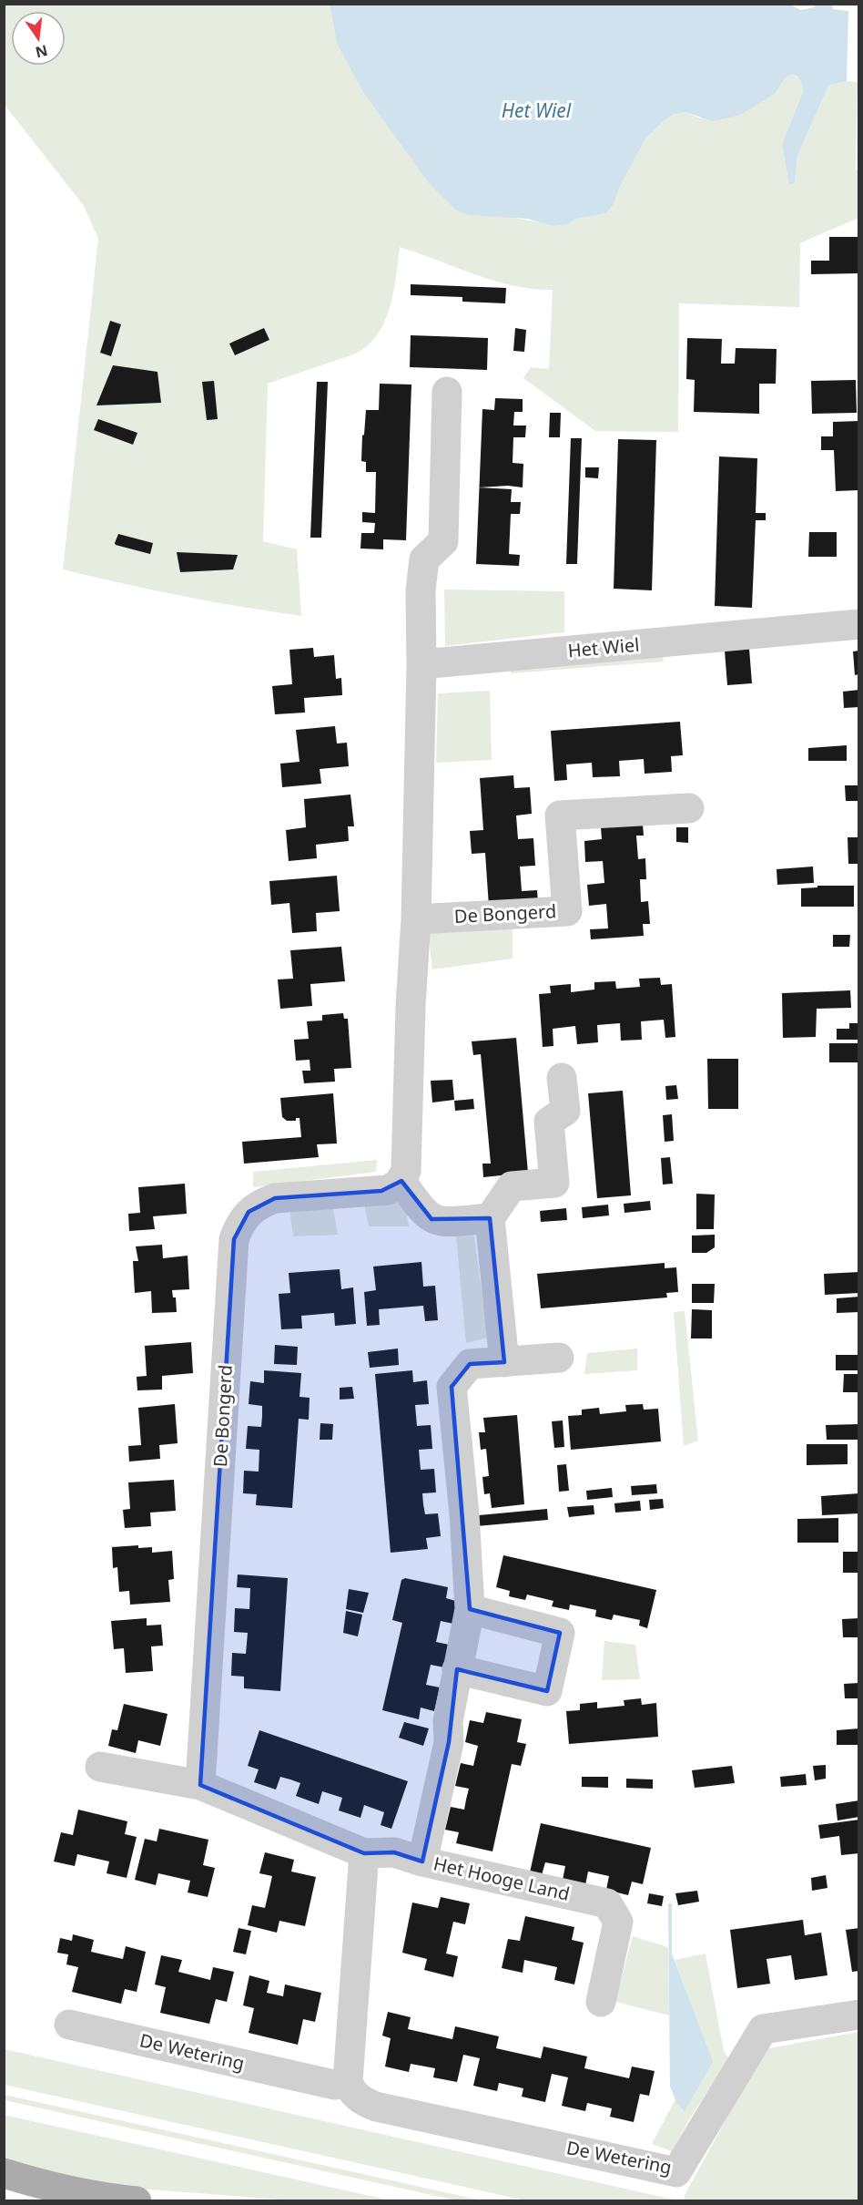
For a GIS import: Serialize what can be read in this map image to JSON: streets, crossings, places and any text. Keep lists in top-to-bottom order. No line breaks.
{"streets":{"street":["Het Wiel","De Bongerd","Het Hooge Land","De Wetering"]},"water":["Het Wiel"],"north":"bottom"}
